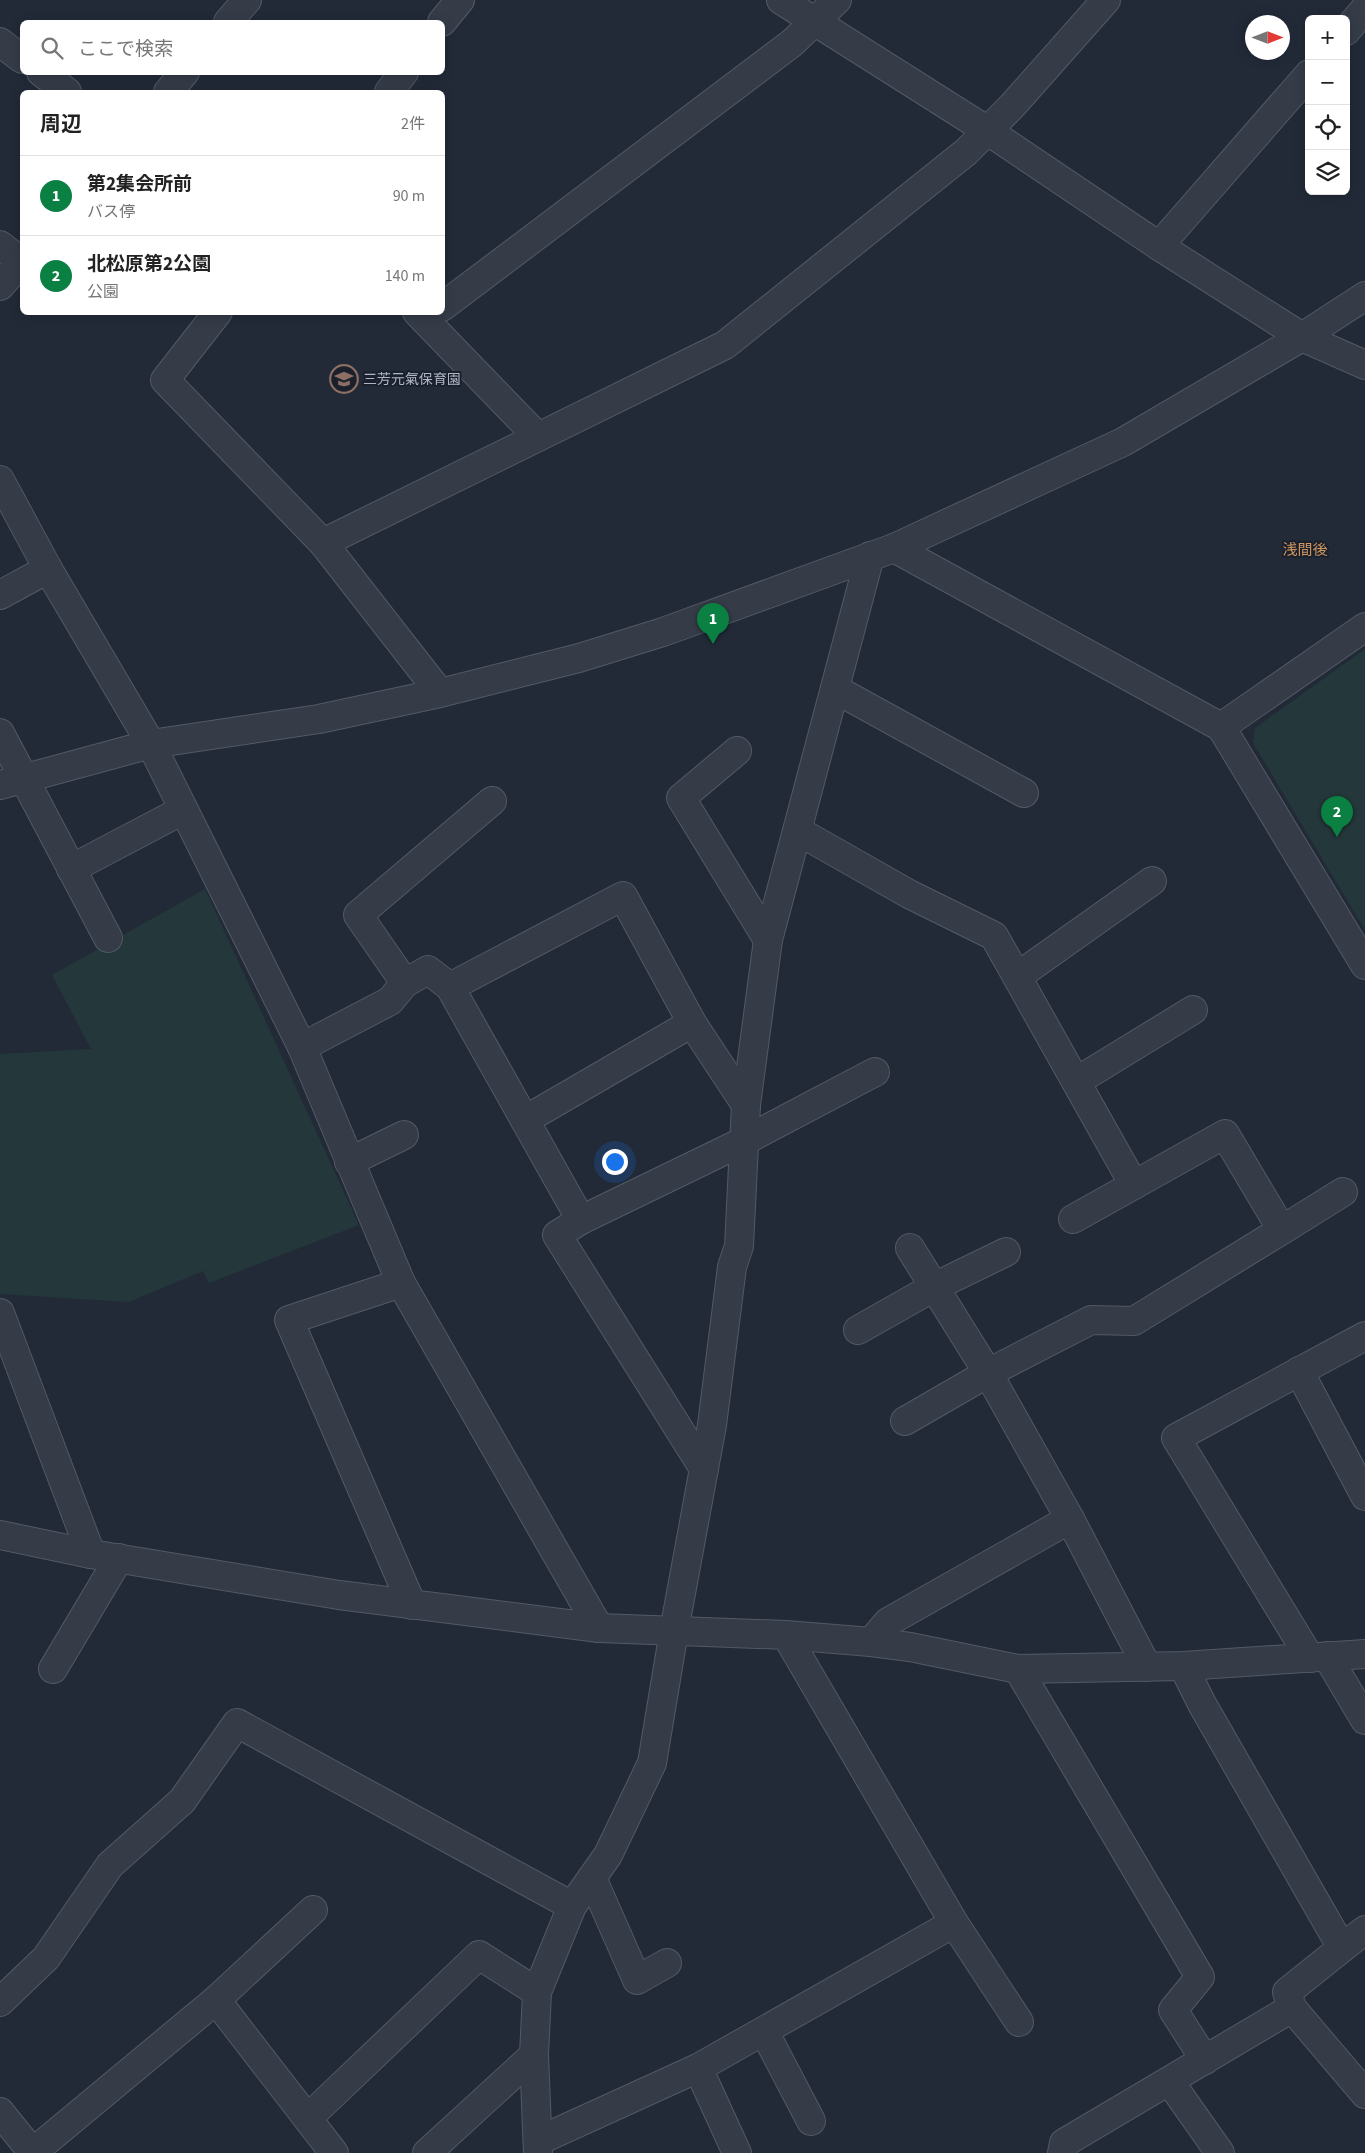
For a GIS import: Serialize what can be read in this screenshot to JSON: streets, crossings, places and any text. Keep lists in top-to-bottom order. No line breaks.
{"districts":["浅間後"],"places":{"school or university":["三芳元氣保育園"]},"north":"right","page":{"map_buttons":["+","−"],"search":"ここで検索","heading":["周辺","2件"],"list":[{"mark":"1","name":"第2集会所前","note":"バス停","value":"90 m"},{"mark":"2","name":"北松原第2公園","note":"公園","value":"140 m"}],"pins":["1","2"]}}
